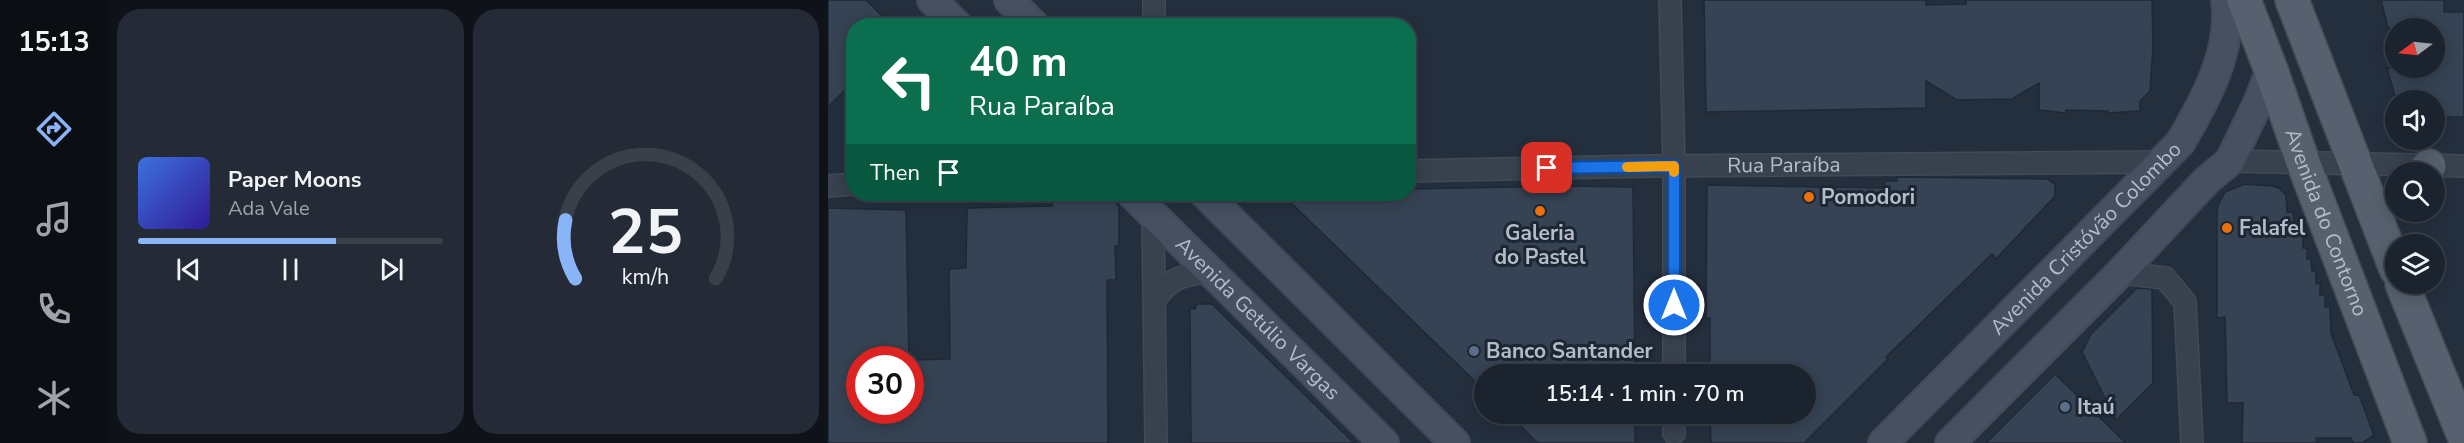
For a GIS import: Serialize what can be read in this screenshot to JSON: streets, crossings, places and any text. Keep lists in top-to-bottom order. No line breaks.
{"streets":{"main road":["Avenida do Contorno","Avenida Cristóvão Colombo","Avenida Getúlio Vargas"],"street":["Rua Paraíba"]},"crossings":[["Rua Paraíba","Avenida Cristóvão Colombo"]],"places":["Pomodori","Galeria do Pastel","Falafel","Banco Santander","Itaú"],"north":"left","page":{"tabs":"15:13","turn":["40 m","Rua Paraíba"],"then":"Then","song":["Paper Moons","Ada Vale"],"limit":"30","trip":"15:14 · 1 min · 70 m","gauge":["25","km/h"]}}
